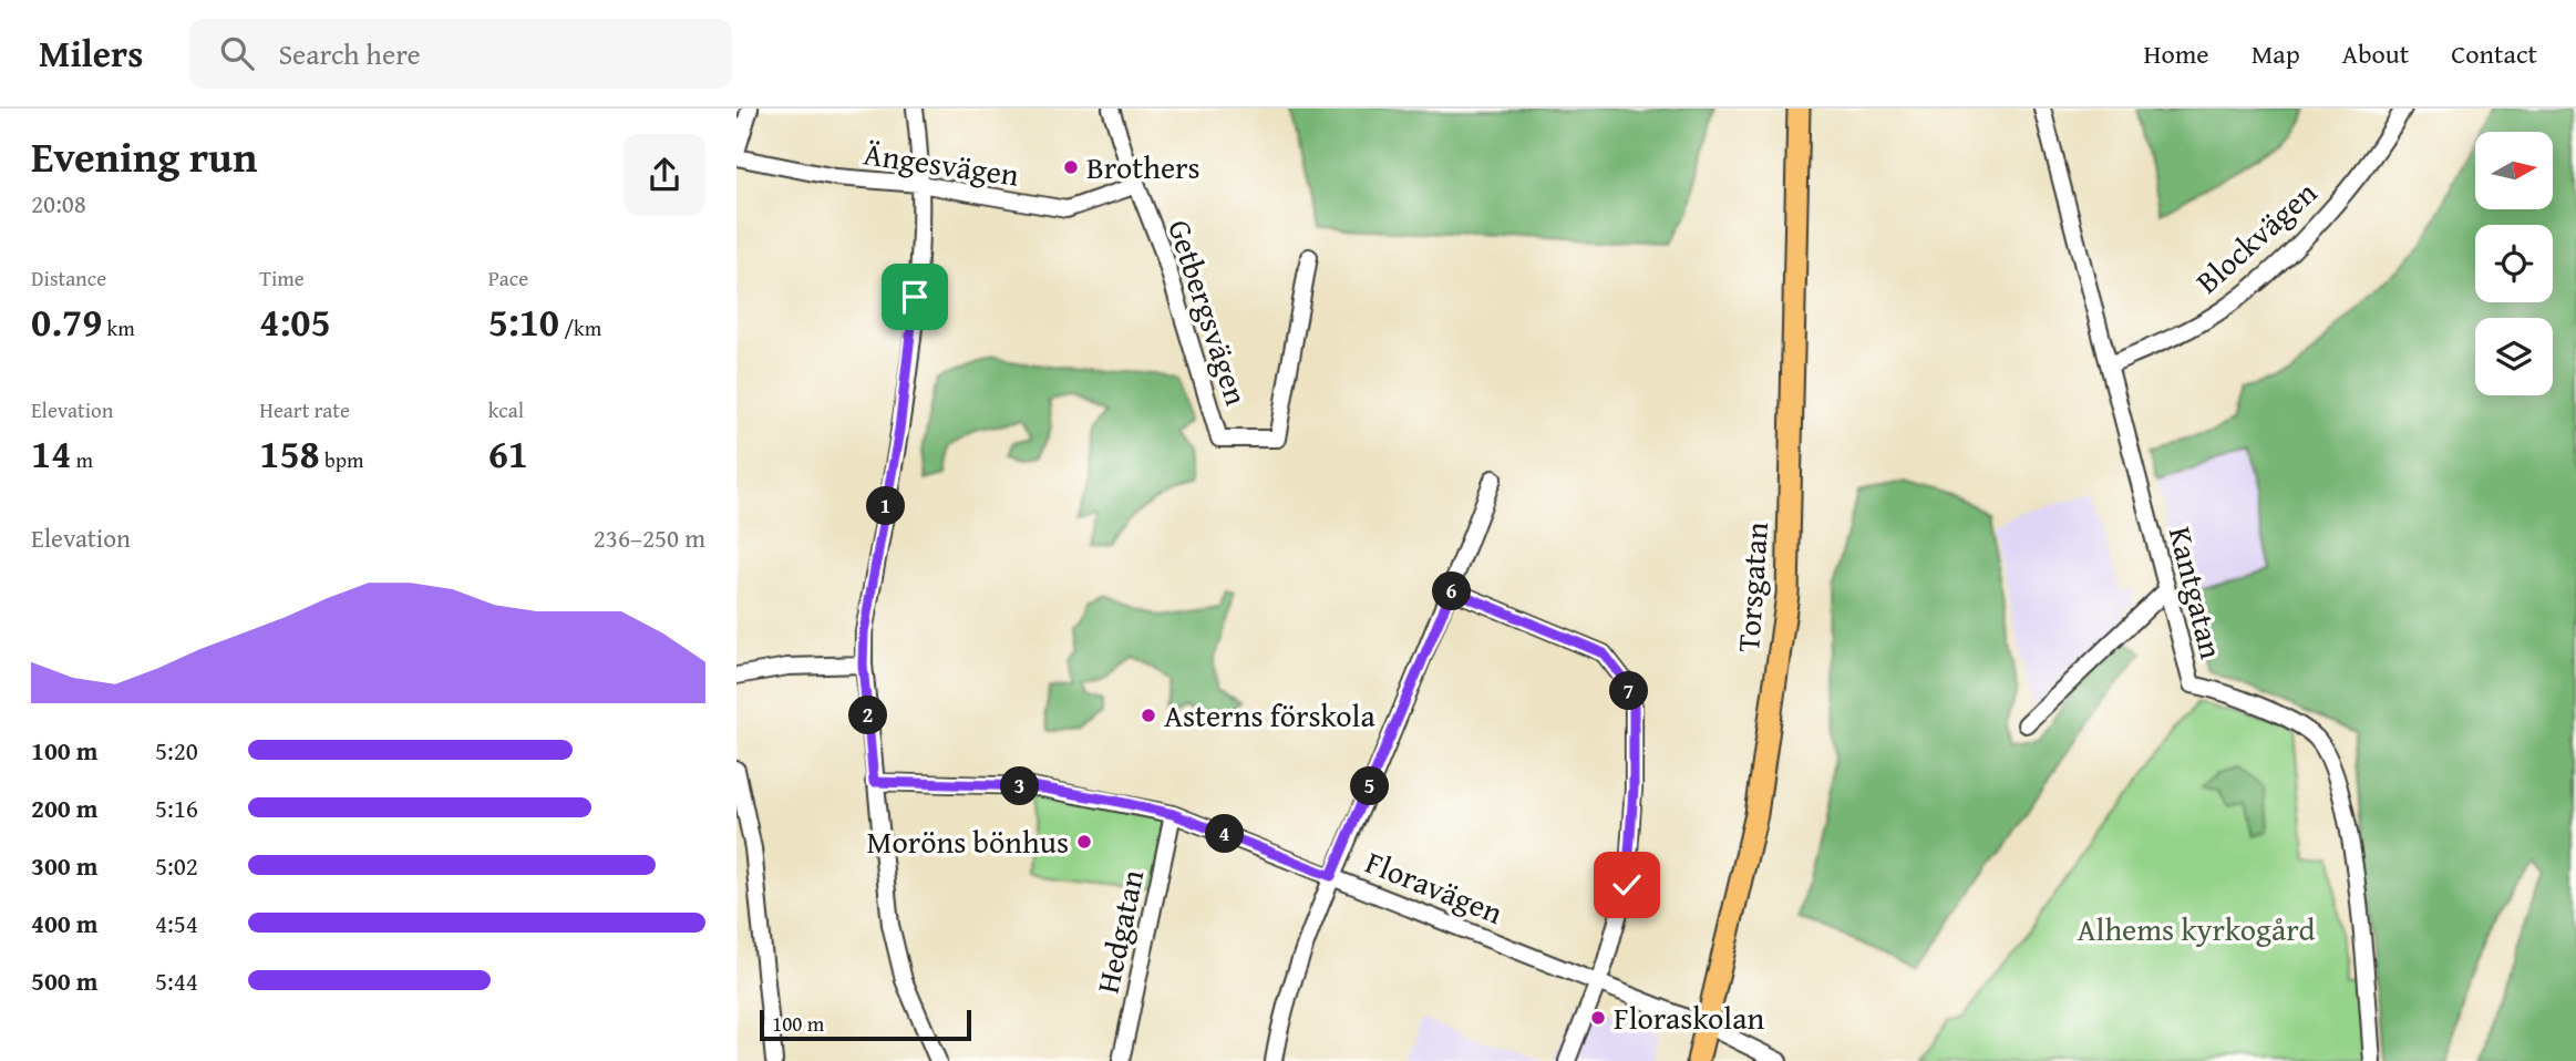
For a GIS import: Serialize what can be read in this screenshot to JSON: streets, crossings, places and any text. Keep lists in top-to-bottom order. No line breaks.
{"streets":{"main road":["Torsgatan"],"street":["Ängesvägen","Blockvägen","Getbergsvägen","Kantgatan","Floravägen","Hedgatan"]},"crossings":[["Ängesvägen","Getbergsvägen"],["Blockvägen","Kantgatan"],["Torsgatan","Floravägen"],["Floravägen","Hedgatan"]],"parks":["Alhems kyrkogård"],"places":["Brothers","Asterns förskola","Moröns bönhus","Floraskolan"],"scale_bar":"100 m","north":"right","page":{"header":"Milers","search":"Search here","nav":["Home","Map","About","Contact"],"heading":["Evening run","20:08"],"stats":[["Distance","0.79 km"],["Time","4:05"],["Pace","5:10 /km"],["Elevation","14 m"],["Heart rate","158 bpm"],["kcal","61"]],"pins":["1","6","7","2","3","5","4"],"chart":["Elevation","236–250 m"],"list":[{"name":"100 m","note":"5:20"},{"name":"200 m","note":"5:16"},{"name":"300 m","note":"5:02"},{"name":"400 m","note":"4:54"},{"name":"500 m","note":"5:44"}],"scale":"100 m"}}
